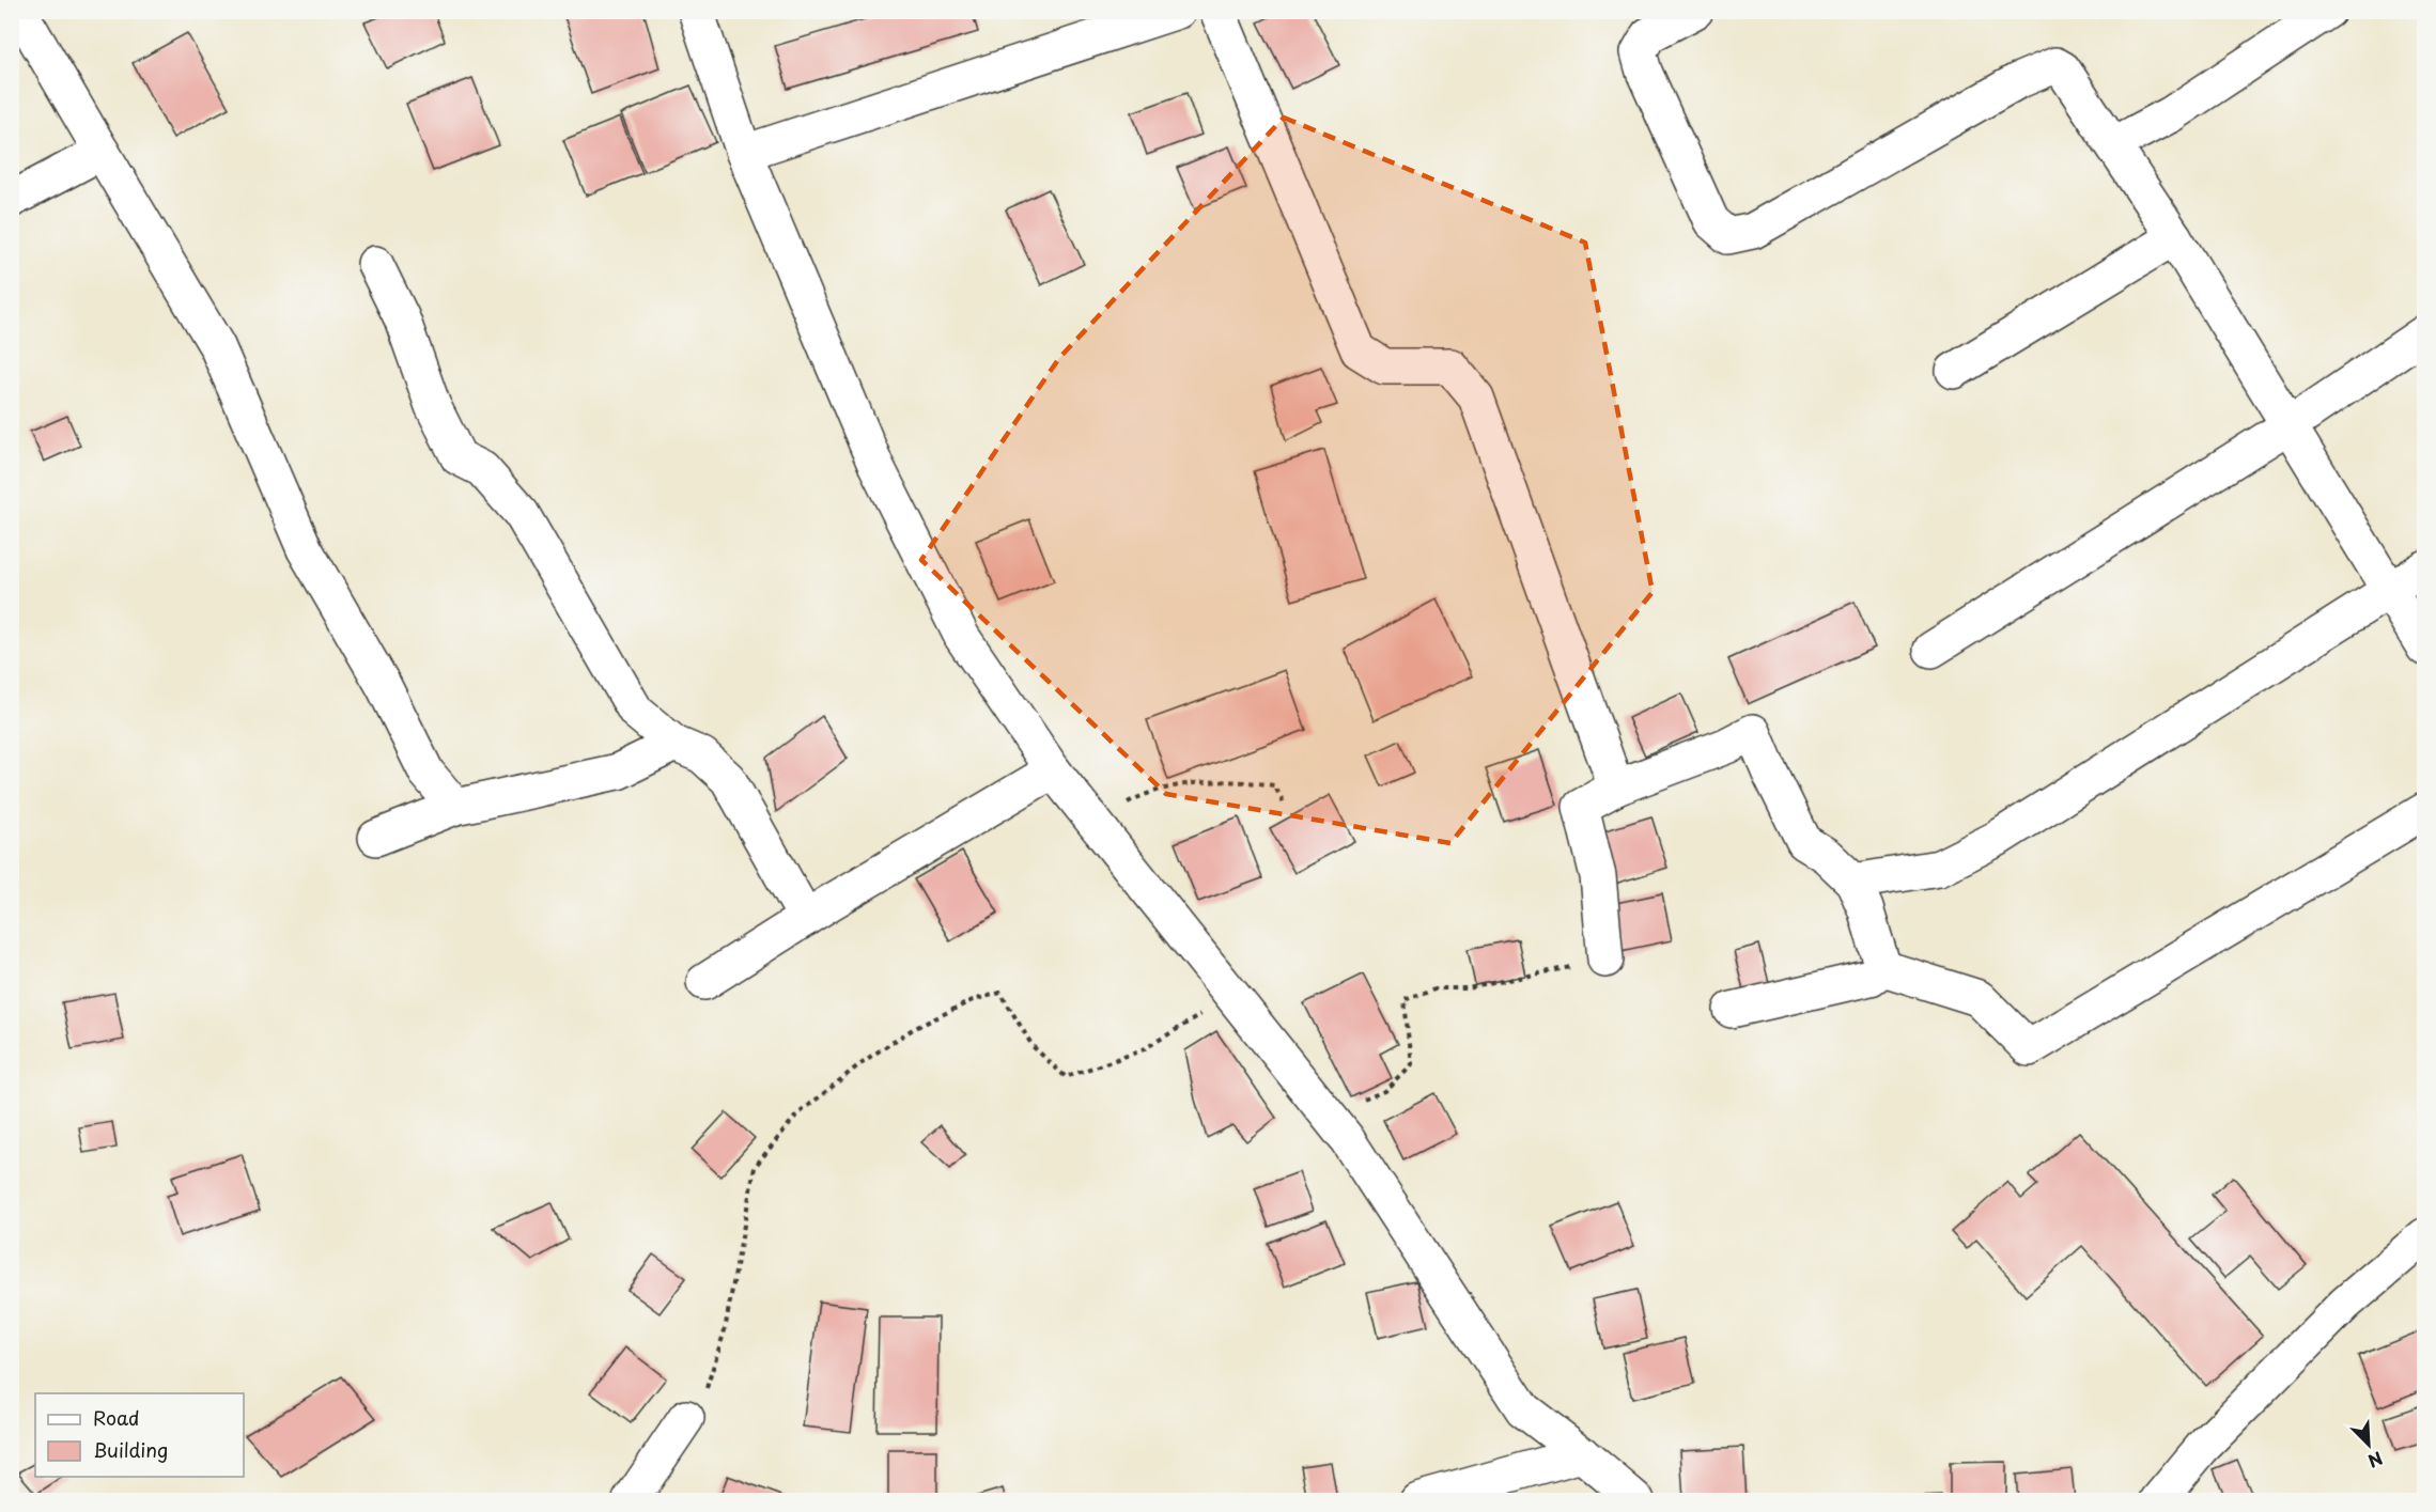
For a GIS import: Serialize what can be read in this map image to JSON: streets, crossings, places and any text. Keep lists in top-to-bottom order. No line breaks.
{"legend":["Road","Building"],"north":"bottom right"}
